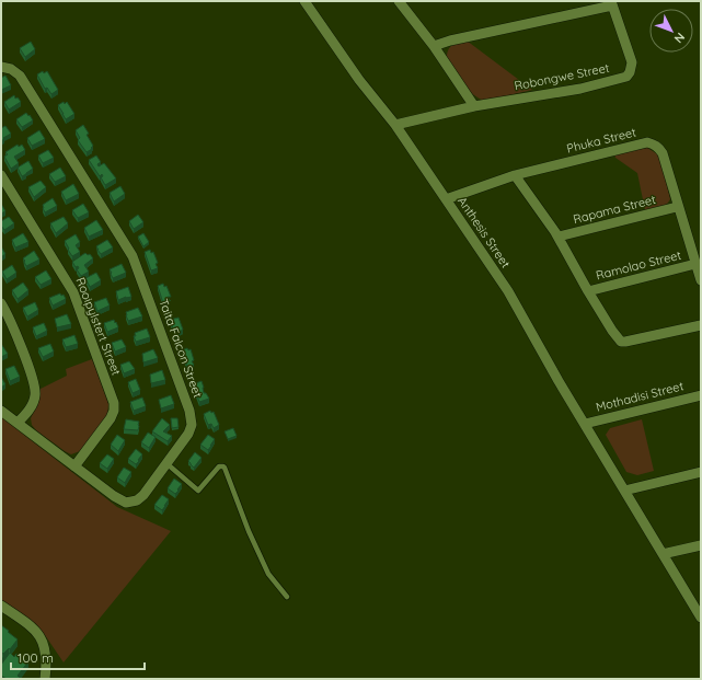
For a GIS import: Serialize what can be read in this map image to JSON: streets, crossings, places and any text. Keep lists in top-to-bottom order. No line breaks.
{"streets":{"street":["Robongwe Street","Phuka Street","Rapama Street","Anthesis Street","Ramolao Street","Rooipylstert Street","Taita Falcon Street","Mothadisi Street"]},"crossings":[["Robongwe Street","Anthesis Street"],["Phuka Street","Rapama Street"],["Phuka Street","Anthesis Street"],["Phuka Street","Ramolao Street"],["Anthesis Street","Mothadisi Street"],["Rooipylstert Street","Taita Falcon Street"]],"scale_bar":"100 m","north":"bottom right"}
